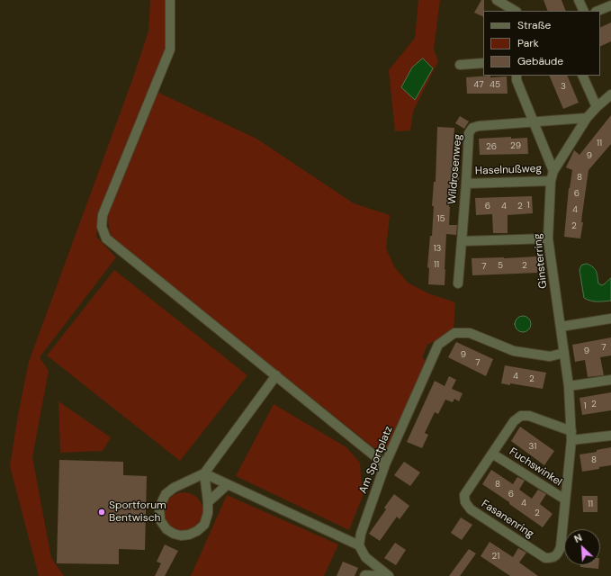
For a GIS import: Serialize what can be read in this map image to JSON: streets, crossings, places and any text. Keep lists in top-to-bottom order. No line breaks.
{"streets":{"street":["Wildrosenweg","Haselnußweg","Ginsterring","Am Sportplatz","Fuchswinkel","Fasanenring"]},"crossings":[["Wildrosenweg","Haselnußweg"],["Wildrosenweg","Ginsterring"],["Haselnußweg","Ginsterring"],["Ginsterring","Fasanenring"],["Am Sportplatz","Fasanenring"],["Fuchswinkel","Fasanenring"]],"places":["Sportforum Bentwisch"],"house_numbers":["47","45","3","11","29","26","9","8","6","1","6","4","2","4","15","2","13","11","5","2","7","7","9","9","7","4","2","2","1","31","8","8","6","4","11","2","21"],"legend":["Straße","Park","Gebäude"],"north":"top left"}
